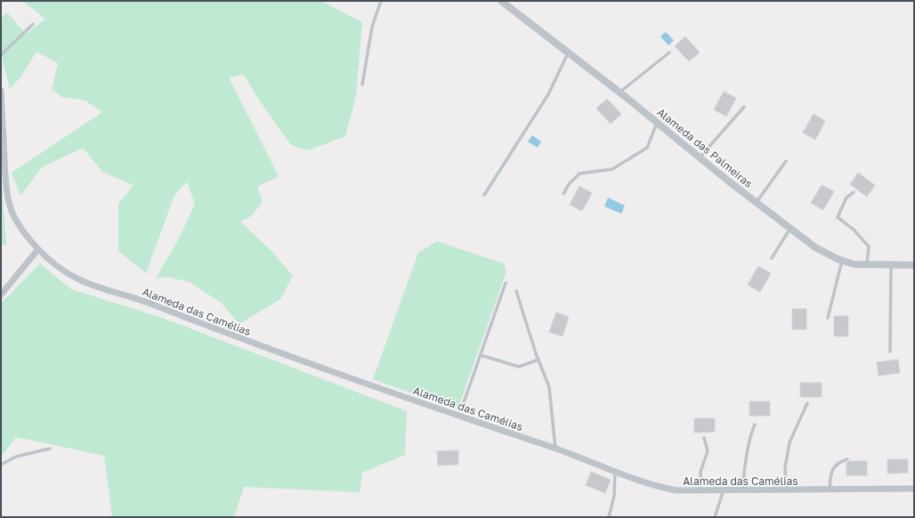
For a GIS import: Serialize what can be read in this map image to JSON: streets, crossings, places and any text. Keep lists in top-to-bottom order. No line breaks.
{"streets":{"street":["Alameda das Palmeiras","Alameda das Camélias"]}}
